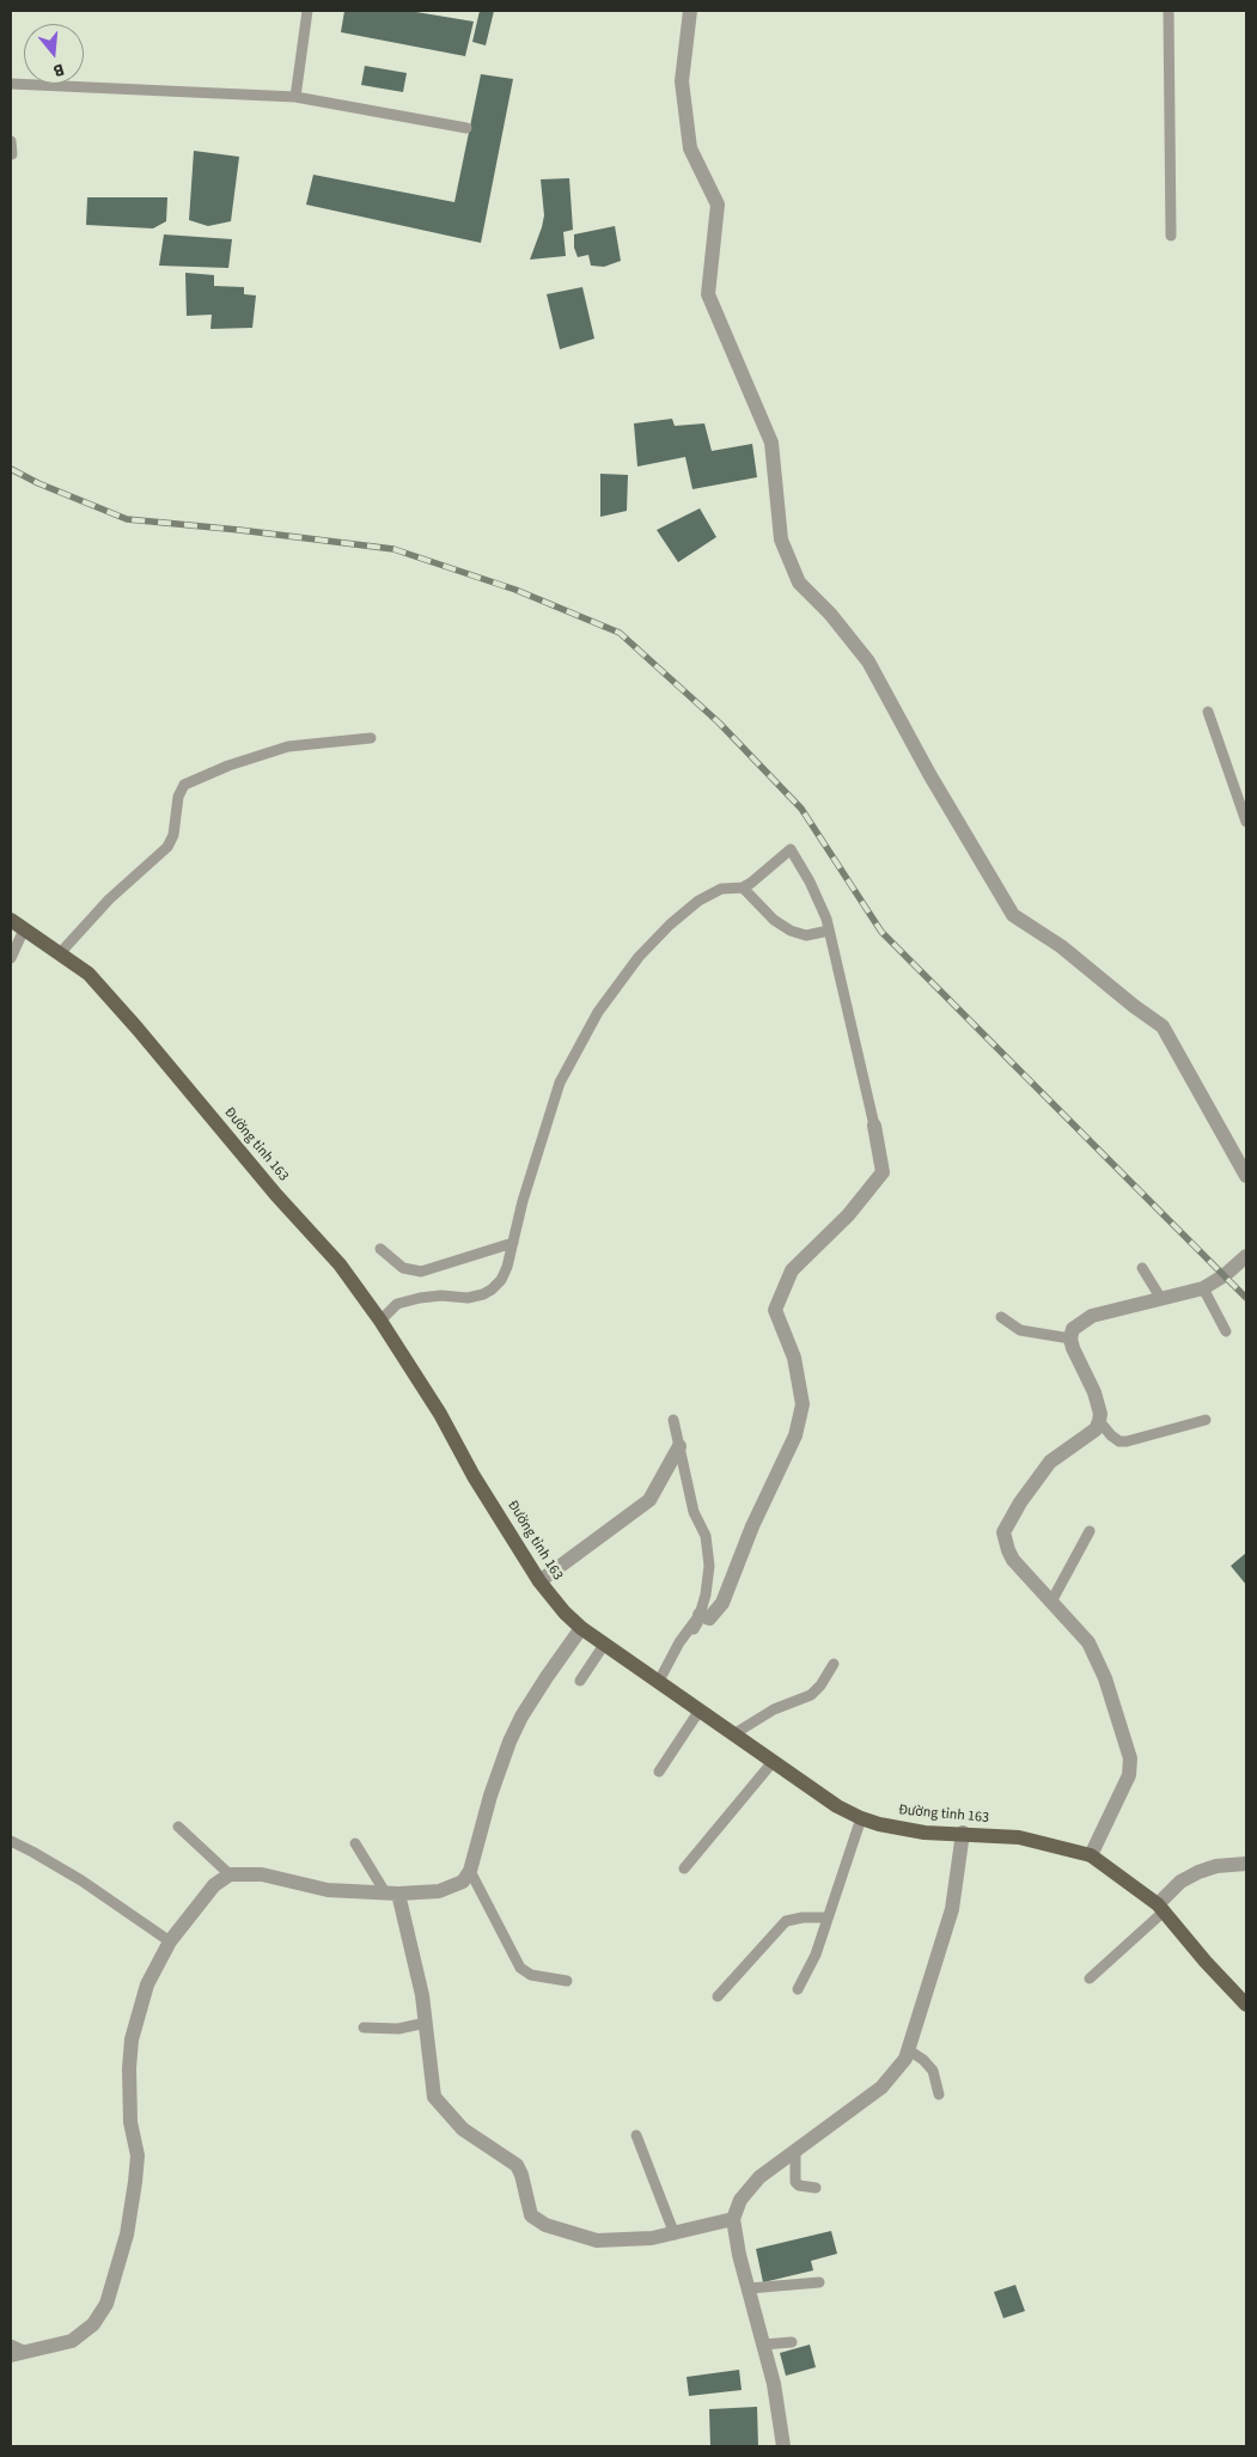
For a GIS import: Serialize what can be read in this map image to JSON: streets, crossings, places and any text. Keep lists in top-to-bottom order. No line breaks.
{"streets":{"main road":["Đường tỉnh 163"]},"north":"bottom"}
